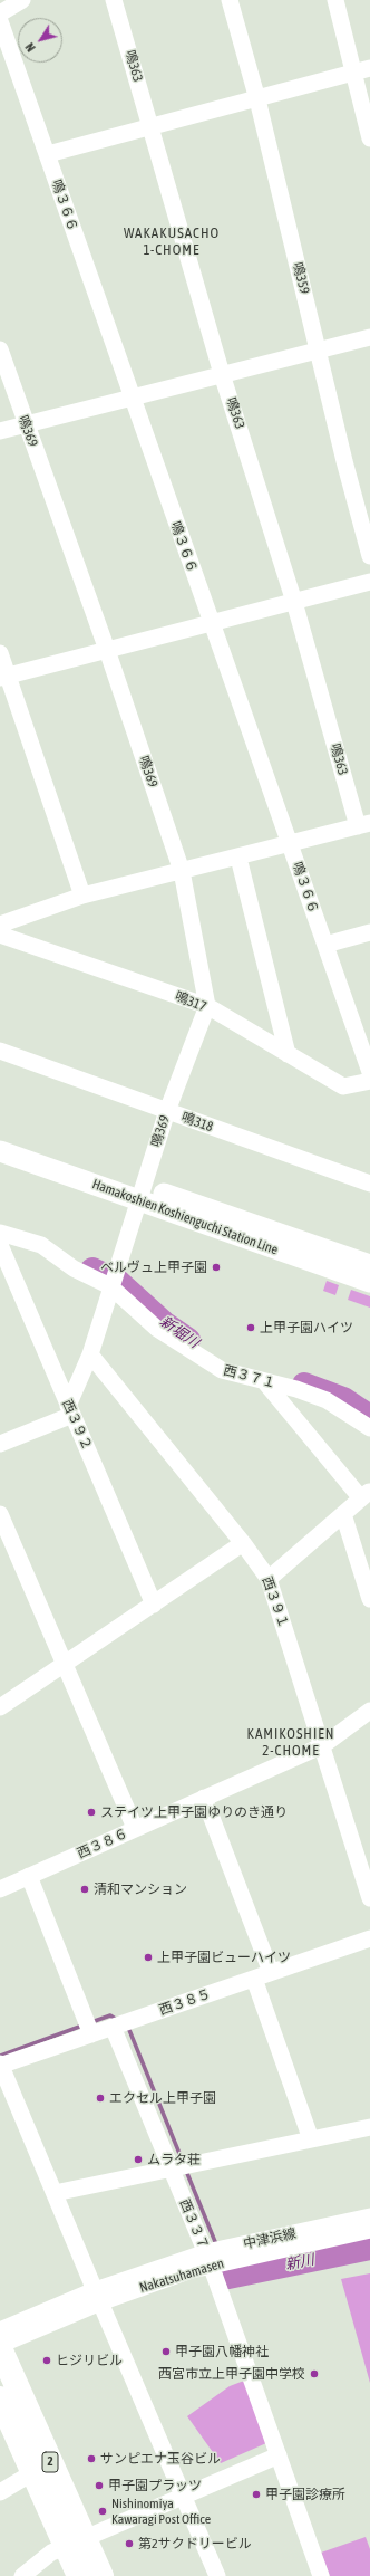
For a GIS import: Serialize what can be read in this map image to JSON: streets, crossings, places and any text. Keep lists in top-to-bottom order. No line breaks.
{"streets":{"highway":["2"],"main road":["Hamakoshien Koshienguchi Station Line"],"street":["鳴363","鳴３６６","鳴359","鳴369","鳴317","鳴318","西３７１","西３９２","西３９１","西３８６","西３８５","西３３７","中津浜線","Nakatsuhamasen"]},"crossings":[["鳴369","鳴317"],["鳴369","鳴318"],["鳴369","Hamakoshien Koshienguchi Station Line"],["鳴369","西３７１"],["鳴369","西３９２"],["鳴369","西３９１"],["西３９１","西３８６"],["西３８５","西３３７"],["西３３７","中津浜線"],["西３３７","Nakatsuhamasen"],["中津浜線","Nakatsuhamasen"]],"districts":["WAKAKUSACHO 1-CHOME","KAMIKOSHIEN 2-CHOME"],"water":["新堀川","新川"],"places":["ベルヴュ上甲子園","上甲子園ハイツ","ステイツ上甲子園ゆりのき通り","清和マンション","上甲子園ビューハイツ","エクセル上甲子園","ムラタ荘","甲子園八幡神社","ヒジリビル","西宮市立上甲子園中学校","サンピエナ玉谷ビル","甲子園プラッツ","甲子園診療所","Nishinomiya Kawaragi Post Office","第2サクドリービル"],"north":"bottom left"}
